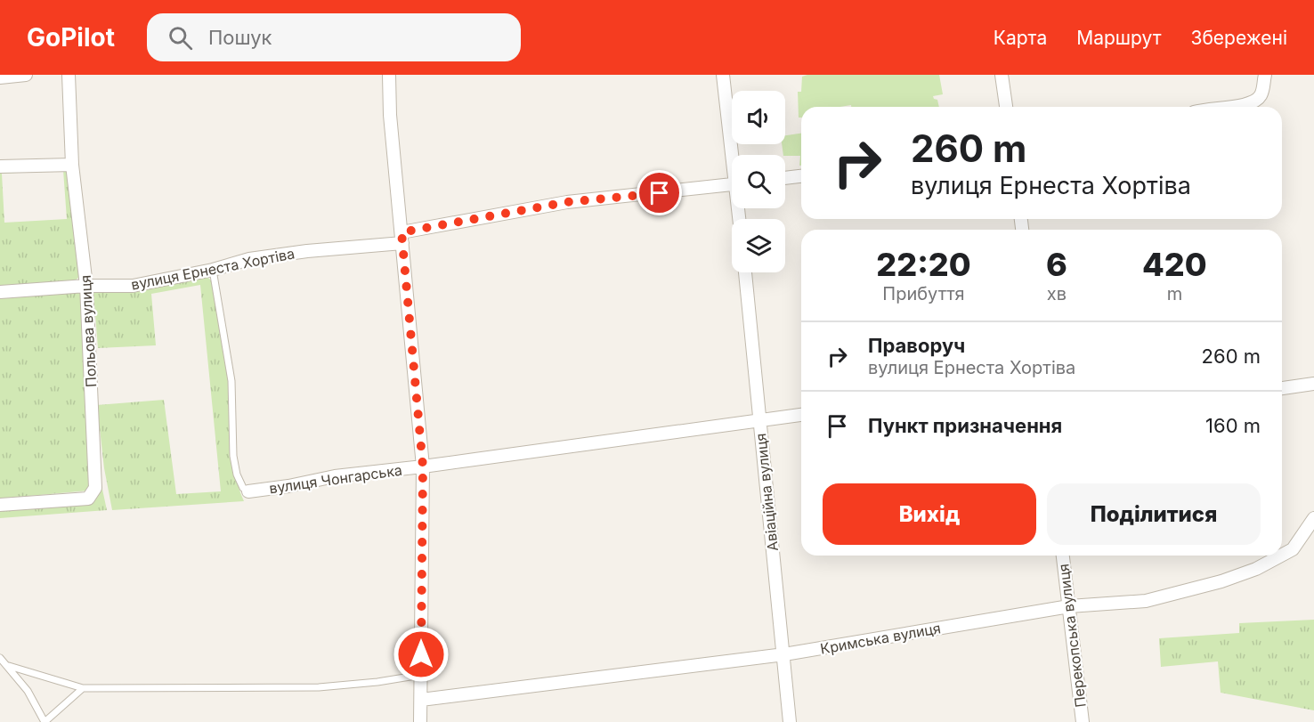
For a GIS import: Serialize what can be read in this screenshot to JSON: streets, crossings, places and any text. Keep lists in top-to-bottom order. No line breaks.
{"streets":{"street":["вулиця Ернеста Хортіва","Польова вулиця","вулиця Чонгарська","Авіаційна вулиця","Перекопська вулиця","Кримська вулиця"]},"crossings":[["вулиця Ернеста Хортіва","Польова вулиця"],["вулиця Ернеста Хортіва","вулиця Чонгарська"],["вулиця Чонгарська","Авіаційна вулиця"],["Авіаційна вулиця","Кримська вулиця"],["Перекопська вулиця","Кримська вулиця"]],"page":{"header":"GoPilot","search":"Пошук","nav":["Карта","Маршрут","Збережені"],"turn":["260 m","вулиця Ернеста Хортіва"],"eta":["22:20","Прибуття","6","хв","420","m"],"list":[{"name":"Праворуч","note":"вулиця Ернеста Хортіва","value":"260 m"},{"name":"Пункт призначення","value":"160 m"}],"buttons":["Вихід","Поділитися"]}}
